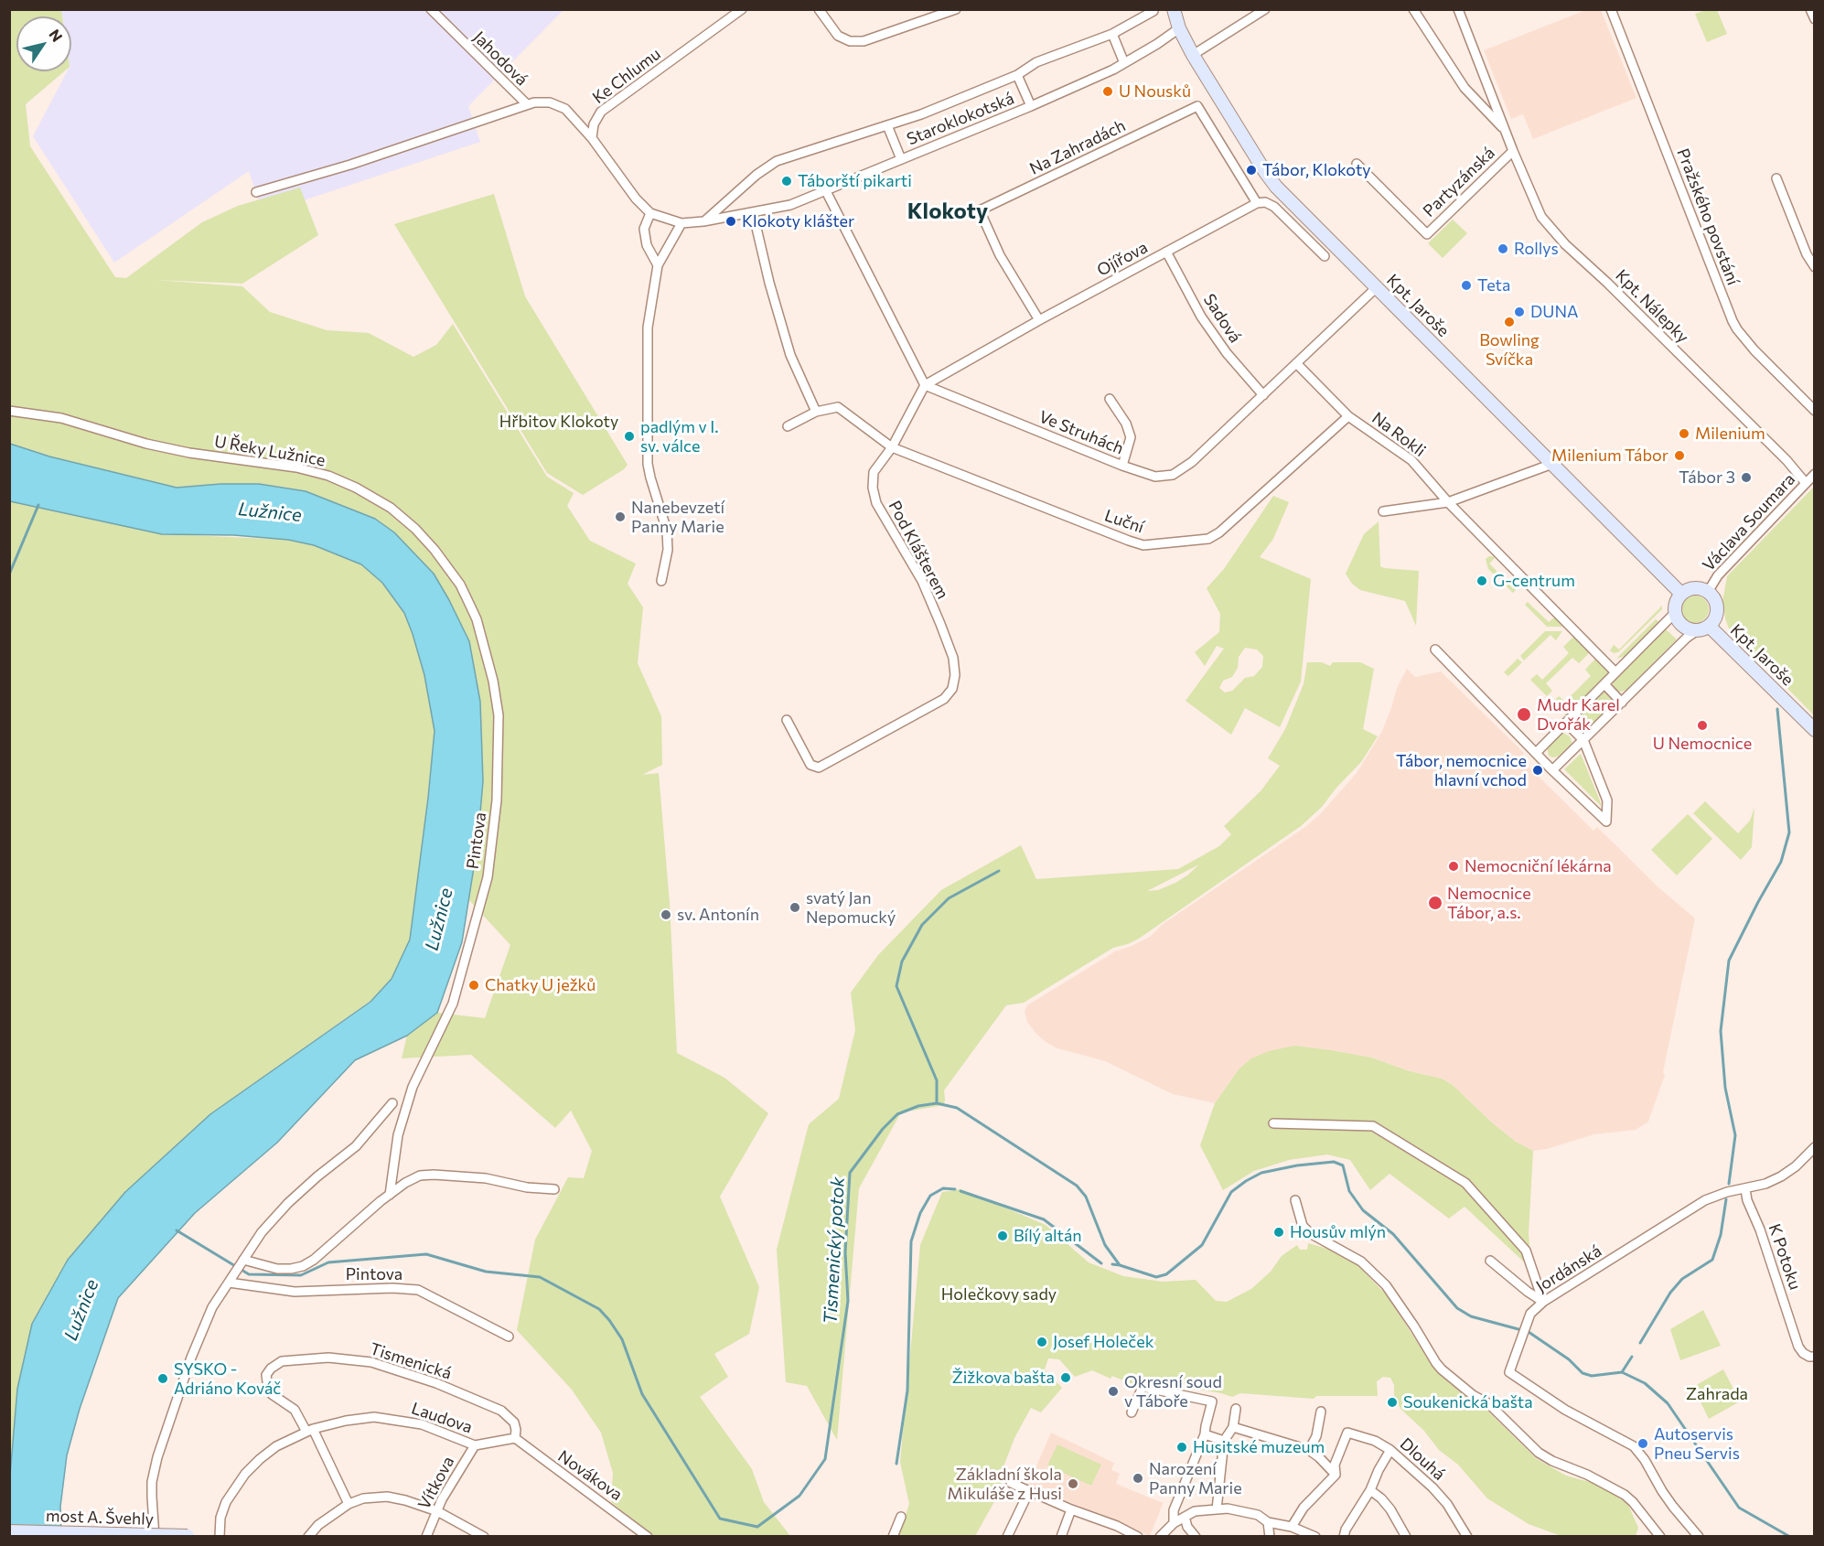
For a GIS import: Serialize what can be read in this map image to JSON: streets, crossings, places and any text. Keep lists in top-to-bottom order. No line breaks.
{"streets":{"street":["Jahodová","Ke Chlumu","Staroklokotská","Na Zahradách","Partyzánská","Pražského povstání","Ojířova","Kpt. Jaroše","Kpt. Nálepky","Sadová","Ve Struhách","Na Rokli","U Řeky Lužnice","Luční","Václava Soumara","Pod Klášterem","Pintova","K Potoku","Jordánská","Tismenická","Laudova","Dlouhá","Novákova","Vítkova","most A. Švehly"]},"crossings":[["Staroklokotská","Kpt. Jaroše"],["Na Zahradách","Ojířova"],["Partyzánská","Kpt. Nálepky"],["Ojířova","Sadová"],["Ojířova","Ve Struhách"],["Ojířova","Pod Klášterem"],["Kpt. Jaroše","Ve Struhách"],["Kpt. Jaroše","Václava Soumara"],["Kpt. Nálepky","Václava Soumara"],["Sadová","Ve Struhách"],["Ve Struhách","Na Rokli"],["Ve Struhách","Pod Klášterem"],["Na Rokli","Luční"],["U Řeky Lužnice","Pintova"],["Luční","Pod Klášterem"],["K Potoku","Jordánská"],["Tismenická","Laudova"],["Tismenická","Novákova"],["Laudova","Novákova"],["Laudova","Vítkova"]],"districts":["Klokoty"],"water":["Lužnice","Tismenický potok"],"parks":["Hřbitov Klokoty","Holečkovy sady","Zahrada"],"places":["U Nousků","Tábor, Klokoty","Táborští pikarti","Klokoty klášter","Rollys","Teta","DUNA","Bowling Svíčka","Milenium","padlým v I. sv. válce","Milenium Tábor","Tábor 3","Nanebevzetí Panny Marie","G-centrum","Mudr Karel Dvořák","U Nemocnice","Tábor, nemocnice hlavní vchod","Nemocniční lékárna","Nemocnice Tábor, a.s.","svatý Jan Nepomucký","sv. Antonín","Chatky U ježků","Housův mlýn","Bílý altán","Josef Holeček","Žižkova bašta","SYSKO - Adriáno Kováč","Okresní soud v Táboře","Soukenická bašta","Autoservis Pneu Servis","Husitské muzeum","Narození Panny Marie","Základní škola Mikuláše z Husi"],"north":"top right"}
